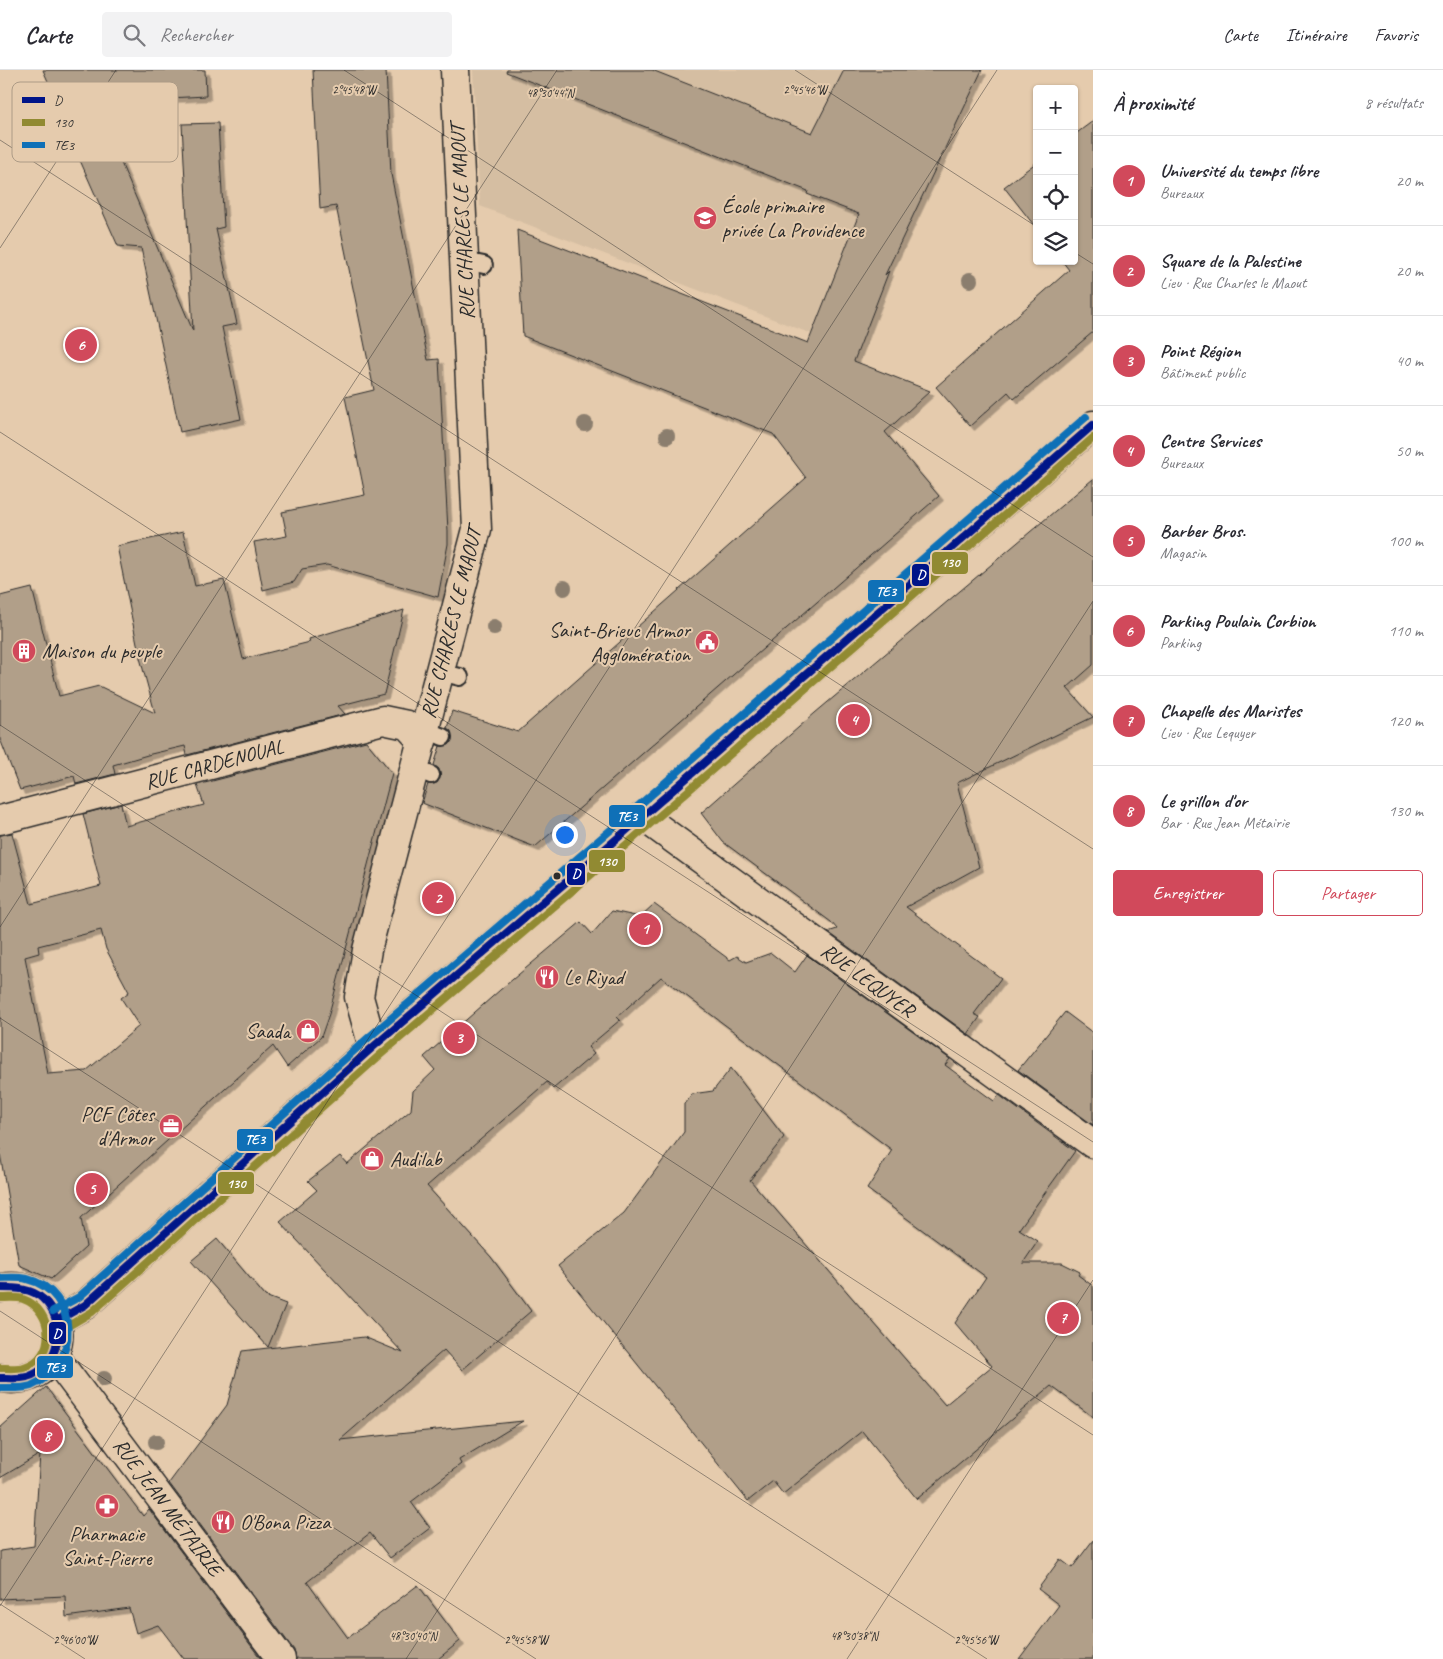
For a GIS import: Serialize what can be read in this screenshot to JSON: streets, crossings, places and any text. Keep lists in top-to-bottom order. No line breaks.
{"streets":{"street":["RUE CHARLES LE MAOUT","RUE CARDENOUAL","RUE LEQUYER","RUE JEAN MÉTAIRIE"]},"crossings":[["RUE CHARLES LE MAOUT","RUE CARDENOUAL"]],"places":{"school or university":["École primaire privée La Providence"],"public building":["Saint-Brieuc Armor Agglomération"],"building":["Maison du peuple"],"restaurant":["Le Riyad","O'Bona Pizza"],"shop":["Saada","Audilab"],"office":["PCF Côtes d'Armor"],"pharmacy":["Pharmacie Saint-Pierre"]},"lines":["transit line TE3","transit line D","transit line 130"],"legend":["D","130","TE3"],"page":{"header":"Carte","search":"Rechercher","nav":["Carte","Itinéraire","Favoris"],"heading":["À proximité","8 résultats"],"map_buttons":["+","−"],"list":[{"mark":"1","name":"Université du temps libre","note":"Bureaux","value":"20 m"},{"mark":"2","name":"Square de la Palestine","note":"Lieu · Rue Charles le Maout","value":"20 m"},{"mark":"3","name":"Point Région","note":"Bâtiment public","value":"40 m"},{"mark":"4","name":"Centre Services","note":"Bureaux","value":"50 m"},{"mark":"5","name":"Barber Bros.","note":"Magasin","value":"100 m"},{"mark":"6","name":"Parking Poulain Corbion","note":"Parking","value":"110 m"},{"mark":"7","name":"Chapelle des Maristes","note":"Lieu · Rue Lequyer","value":"120 m"},{"mark":"8","name":"Le grillon d'or","note":"Bar · Rue Jean Métairie","value":"130 m"}],"pins":["6","4","2","1","3","5","7","8"],"buttons":["Enregistrer","Partager"]},"coordinates":["2°45'46\"W","2°45'48\"W","48°30'44\"N","48°30'40\"N","48°30'38\"N","2°46'00\"W","2°45'58\"W","2°45'56\"W"]}
